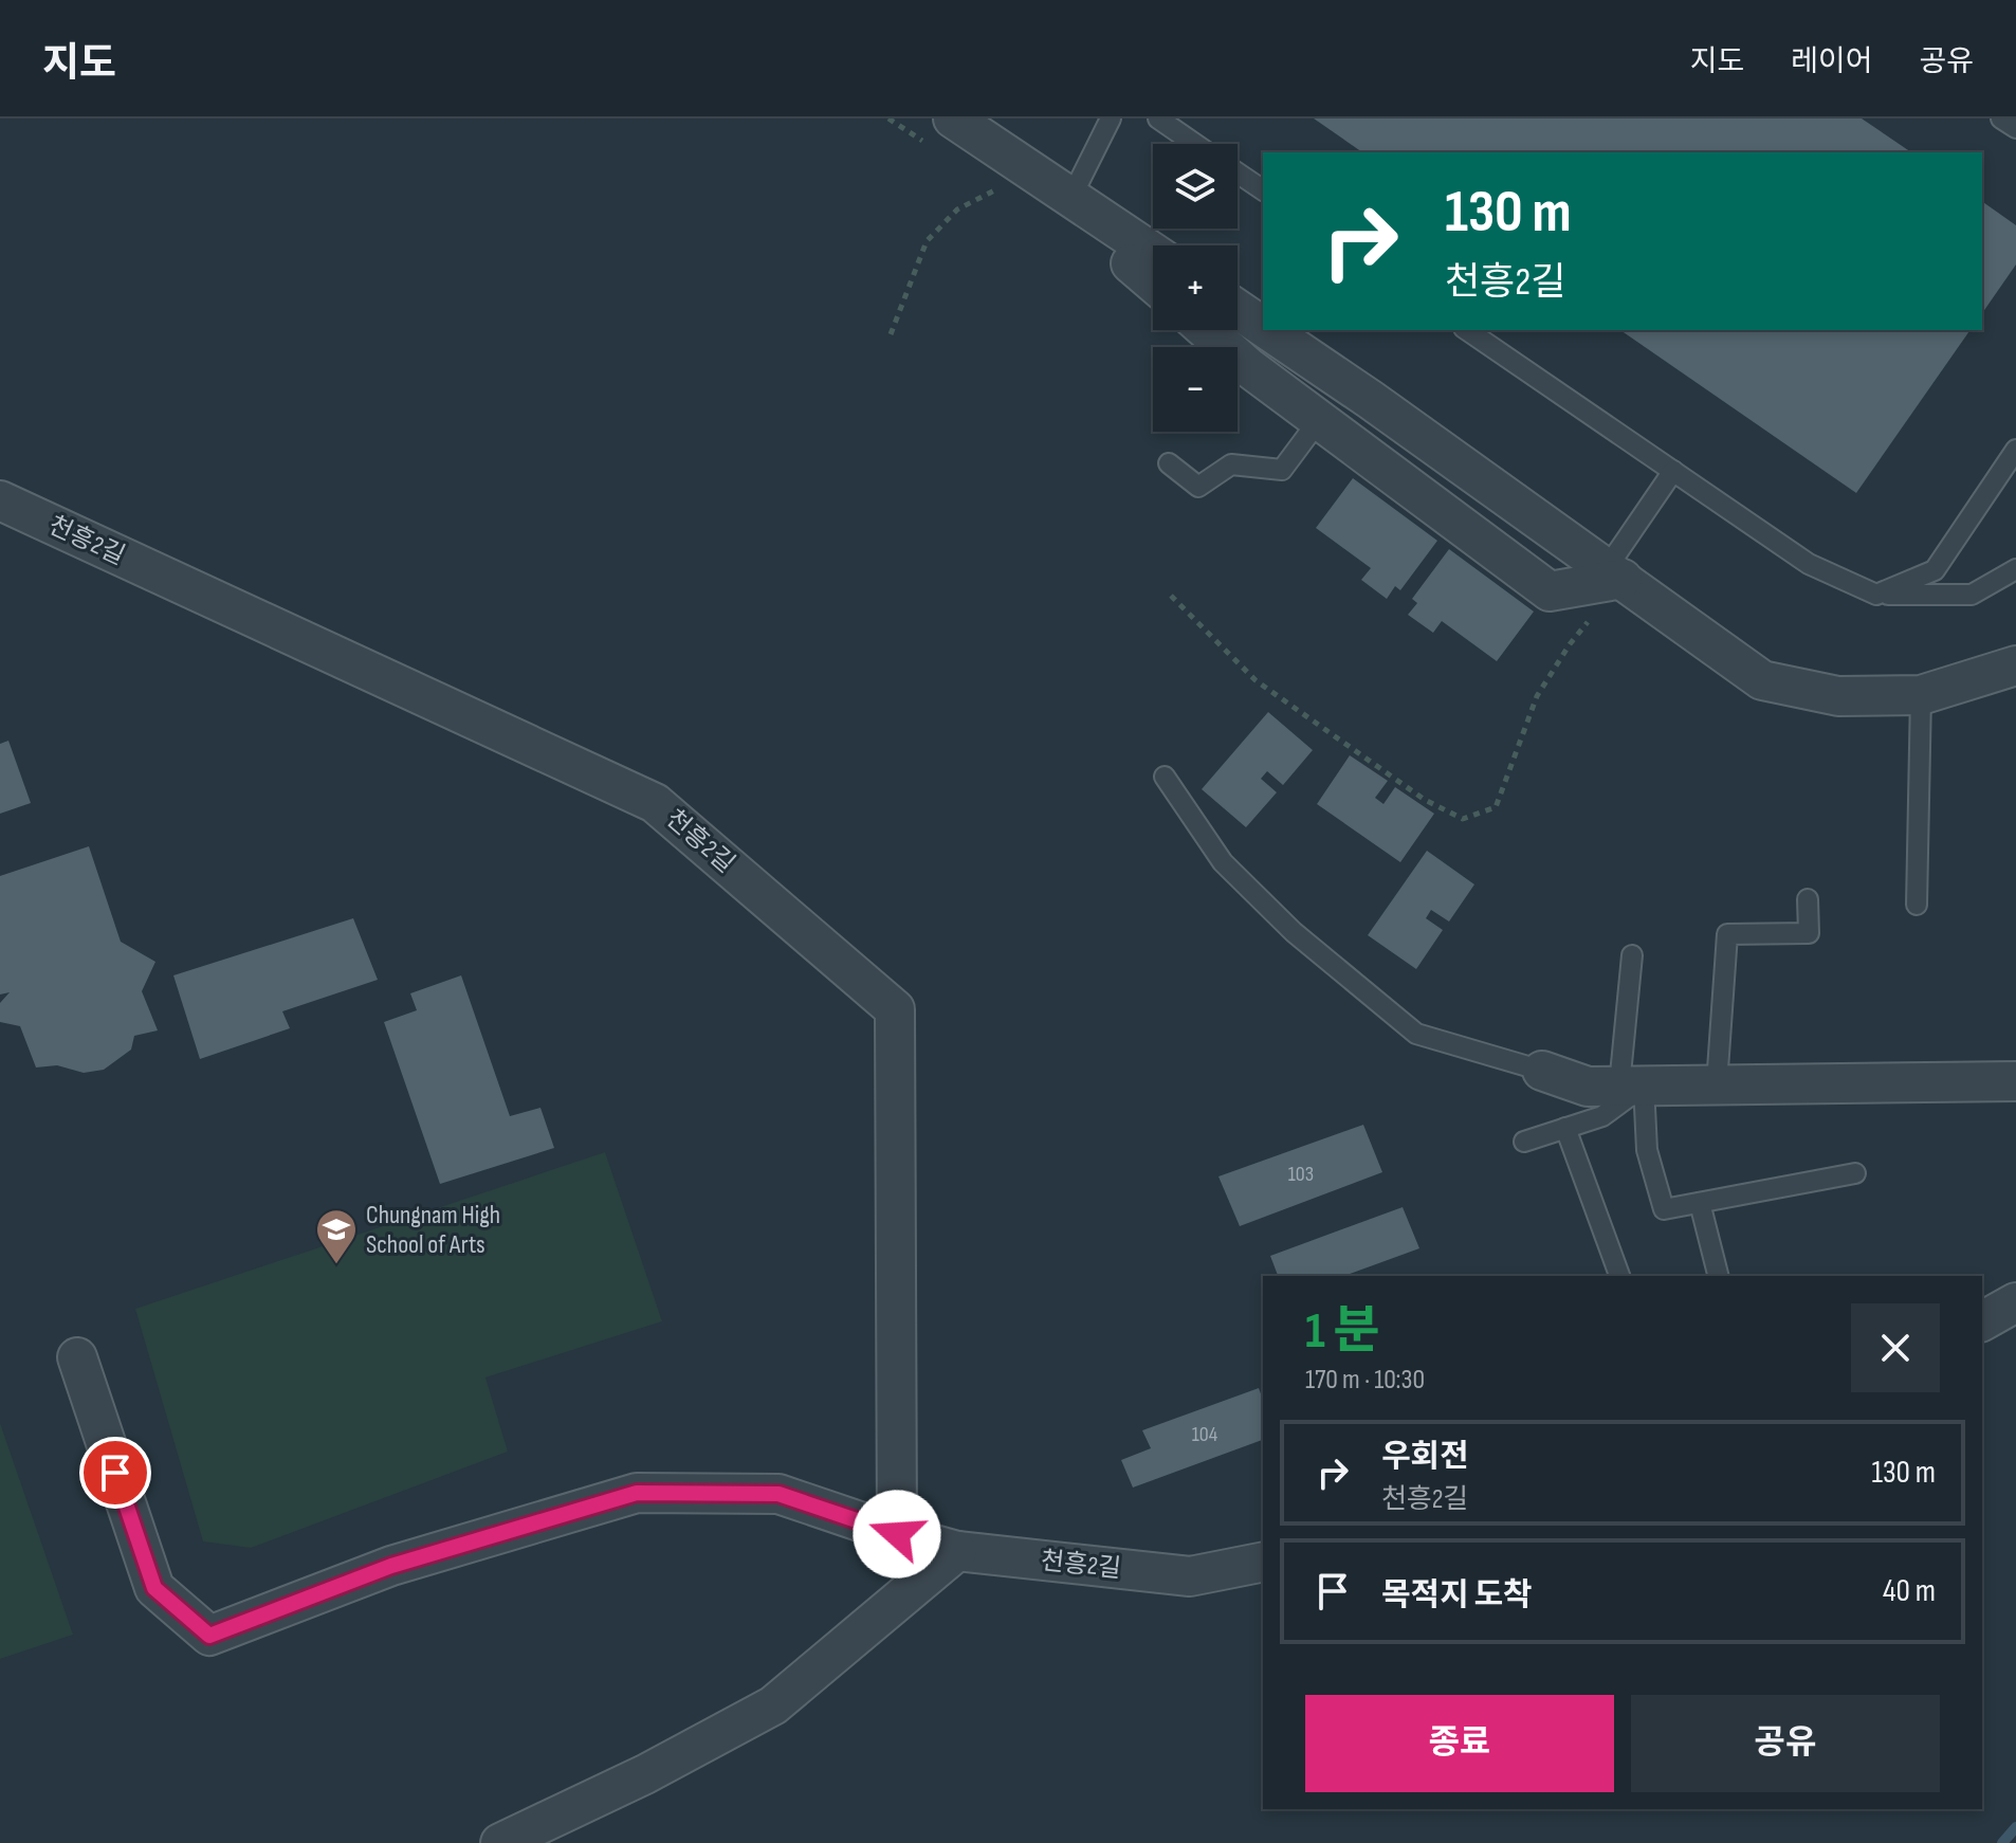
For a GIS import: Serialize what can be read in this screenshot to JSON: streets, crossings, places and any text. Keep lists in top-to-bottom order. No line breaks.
{"streets":{"street":["천흥2길"]},"places":{"school or university":["Chungnam High School of Arts"]},"house_numbers":["103","104"],"page":{"header":"지도","nav":["지도","레이어","공유"],"map_buttons":["+","−"],"turn":["130 m","천흥2길"],"heading":["1 분","170 m · 10:30"],"list":[{"name":"우회전","note":"천흥2길","value":"130 m"},{"name":"목적지 도착","value":"40 m"}],"buttons":["종료","공유"]}}
